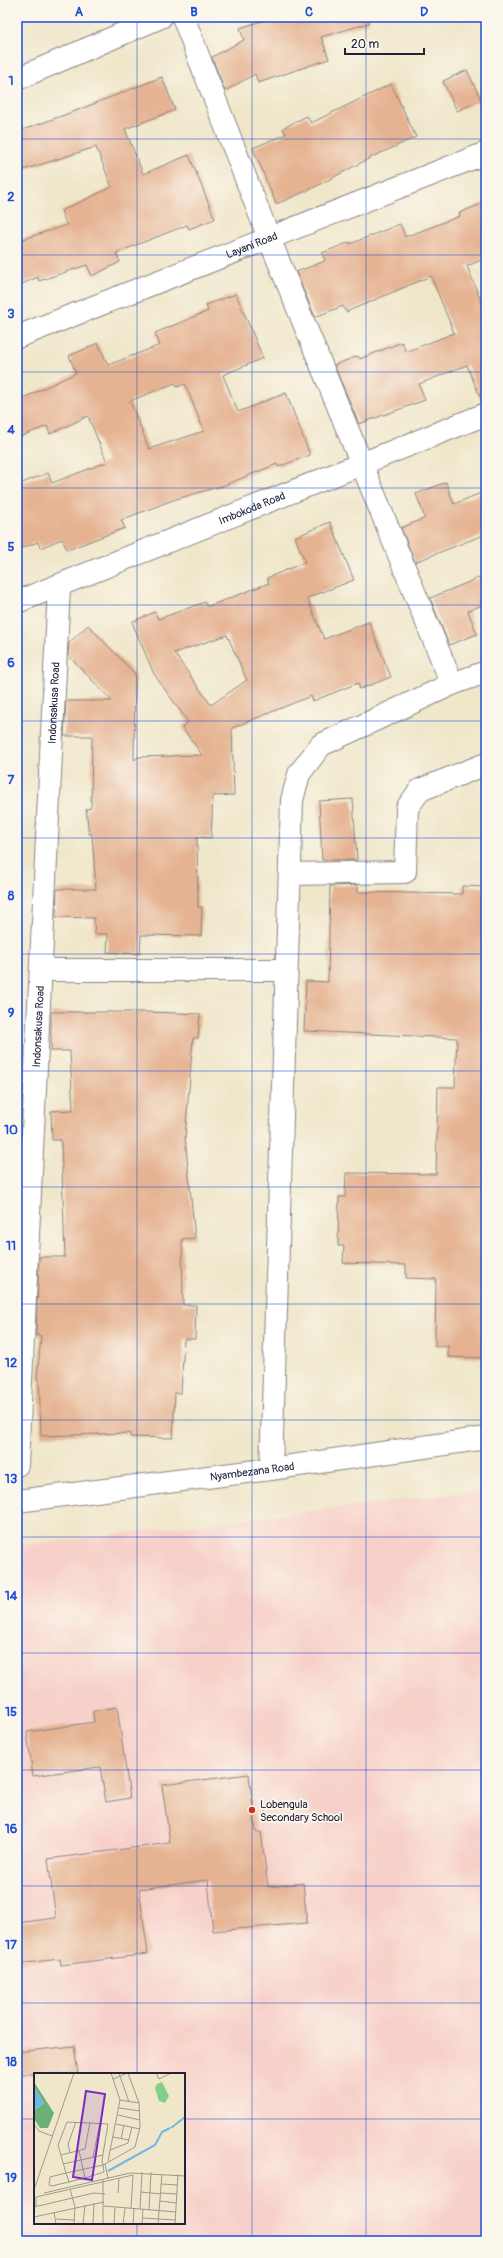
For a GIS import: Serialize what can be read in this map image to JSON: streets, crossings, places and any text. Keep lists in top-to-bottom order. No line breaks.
{"streets":{"street":["Layani Road","Imbokoda Road","Indonsakusa Road","Nyambezana Road"]},"crossings":[["Imbokoda Road","Indonsakusa Road"]],"places":["Lobengula Secondary School"],"scale_bar":"20 m","grid":{"columns":["A","B","C","D"],"rows":["1","2","3","4","5","6","7","8","9","10","11","12","13","14","15","16","17","18","19"]}}
